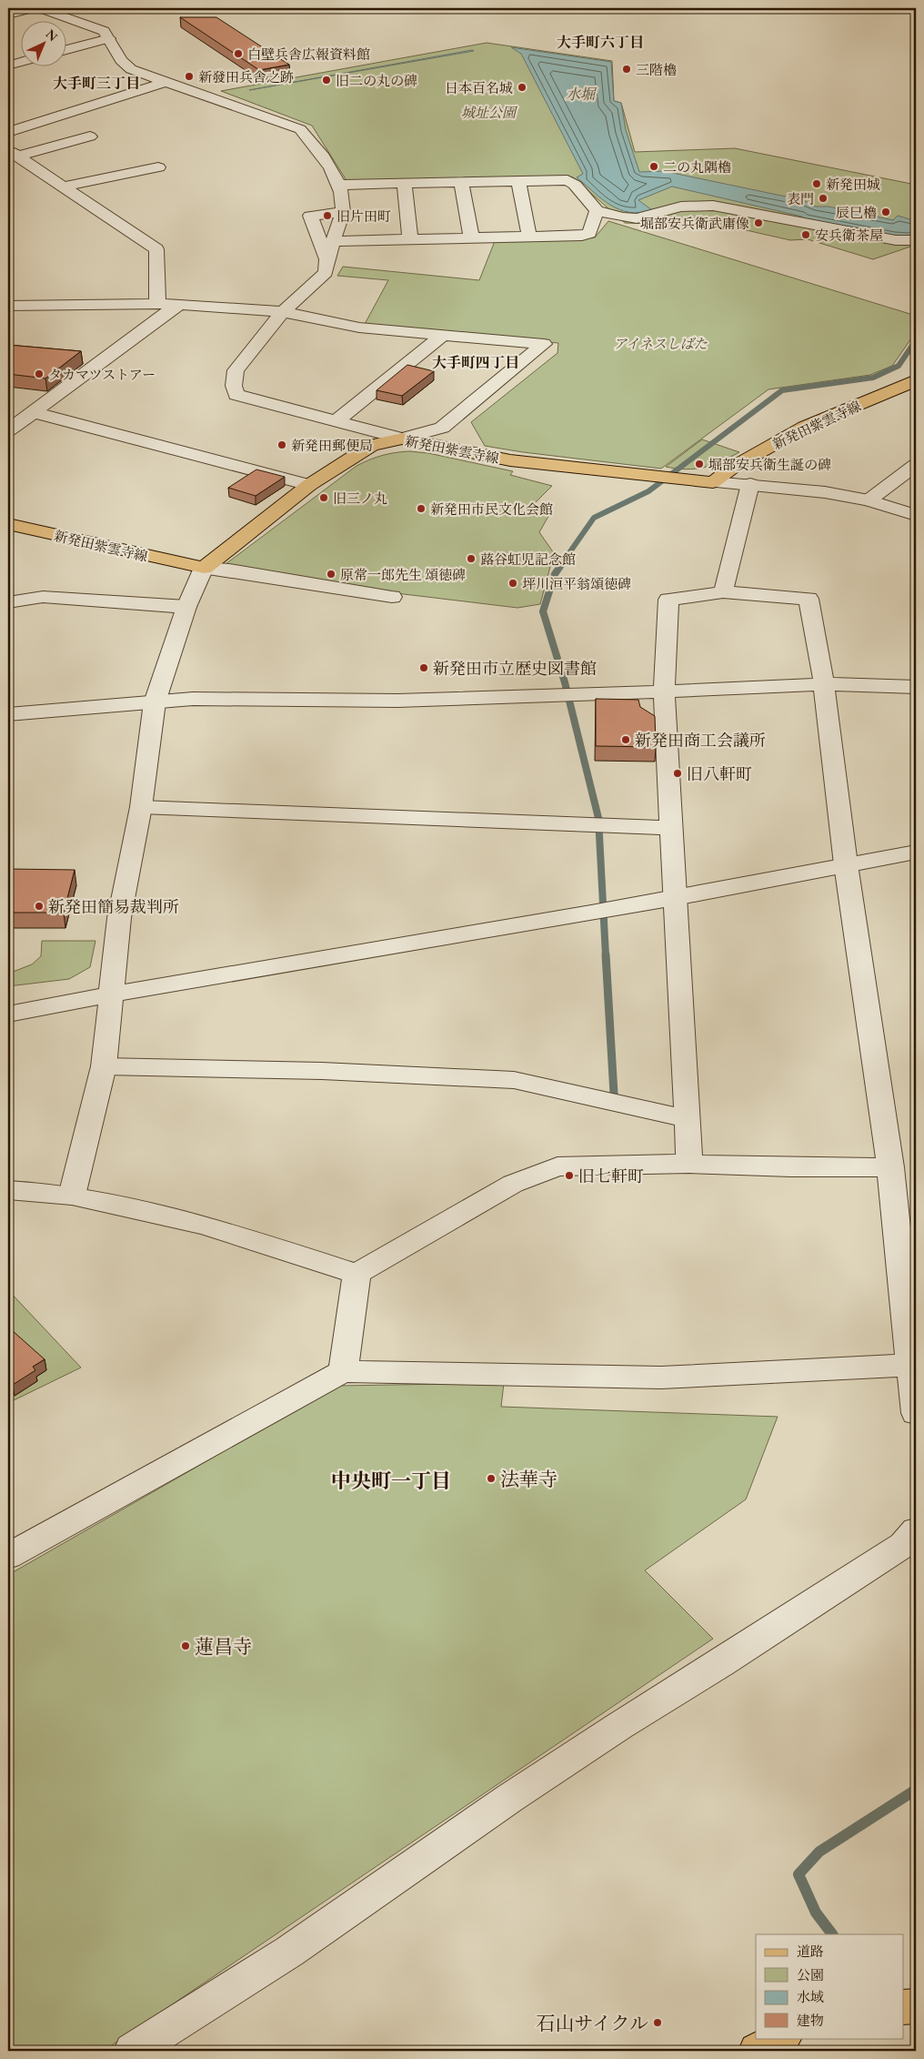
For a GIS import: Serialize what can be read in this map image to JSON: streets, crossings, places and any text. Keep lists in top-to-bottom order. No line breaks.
{"streets":{"main road":["新発田紫雲寺線"]},"districts":["大手町六丁目","大手町三丁目","大手町四丁目","中央町一丁目"],"water":["水堀"],"parks":["城址公園","アイネスしばた"],"places":["白壁兵舎広報資料館","三階櫓","新發田兵舎之跡","旧二の丸の碑","日本百名城","二の丸隅櫓","新発田城","表門","辰巳櫓","旧片田町","堀部安兵衛武庸像","安兵衛茶屋","タカマツストアー","新発田郵便局","堀部安兵衛生誕の碑","旧三ノ丸","新発田市民文化会館","蕗谷虹児記念館","原常一郎先生 頌徳碑","坪川洹平翁頌徳碑","新発田市立歴史図書館","新発田商工会議所","旧八軒町","新発田簡易裁判所","旧七軒町","法華寺","蓮昌寺","石山サイクル"],"legend":["道路","公園","水域","建物"],"north":"top right"}
